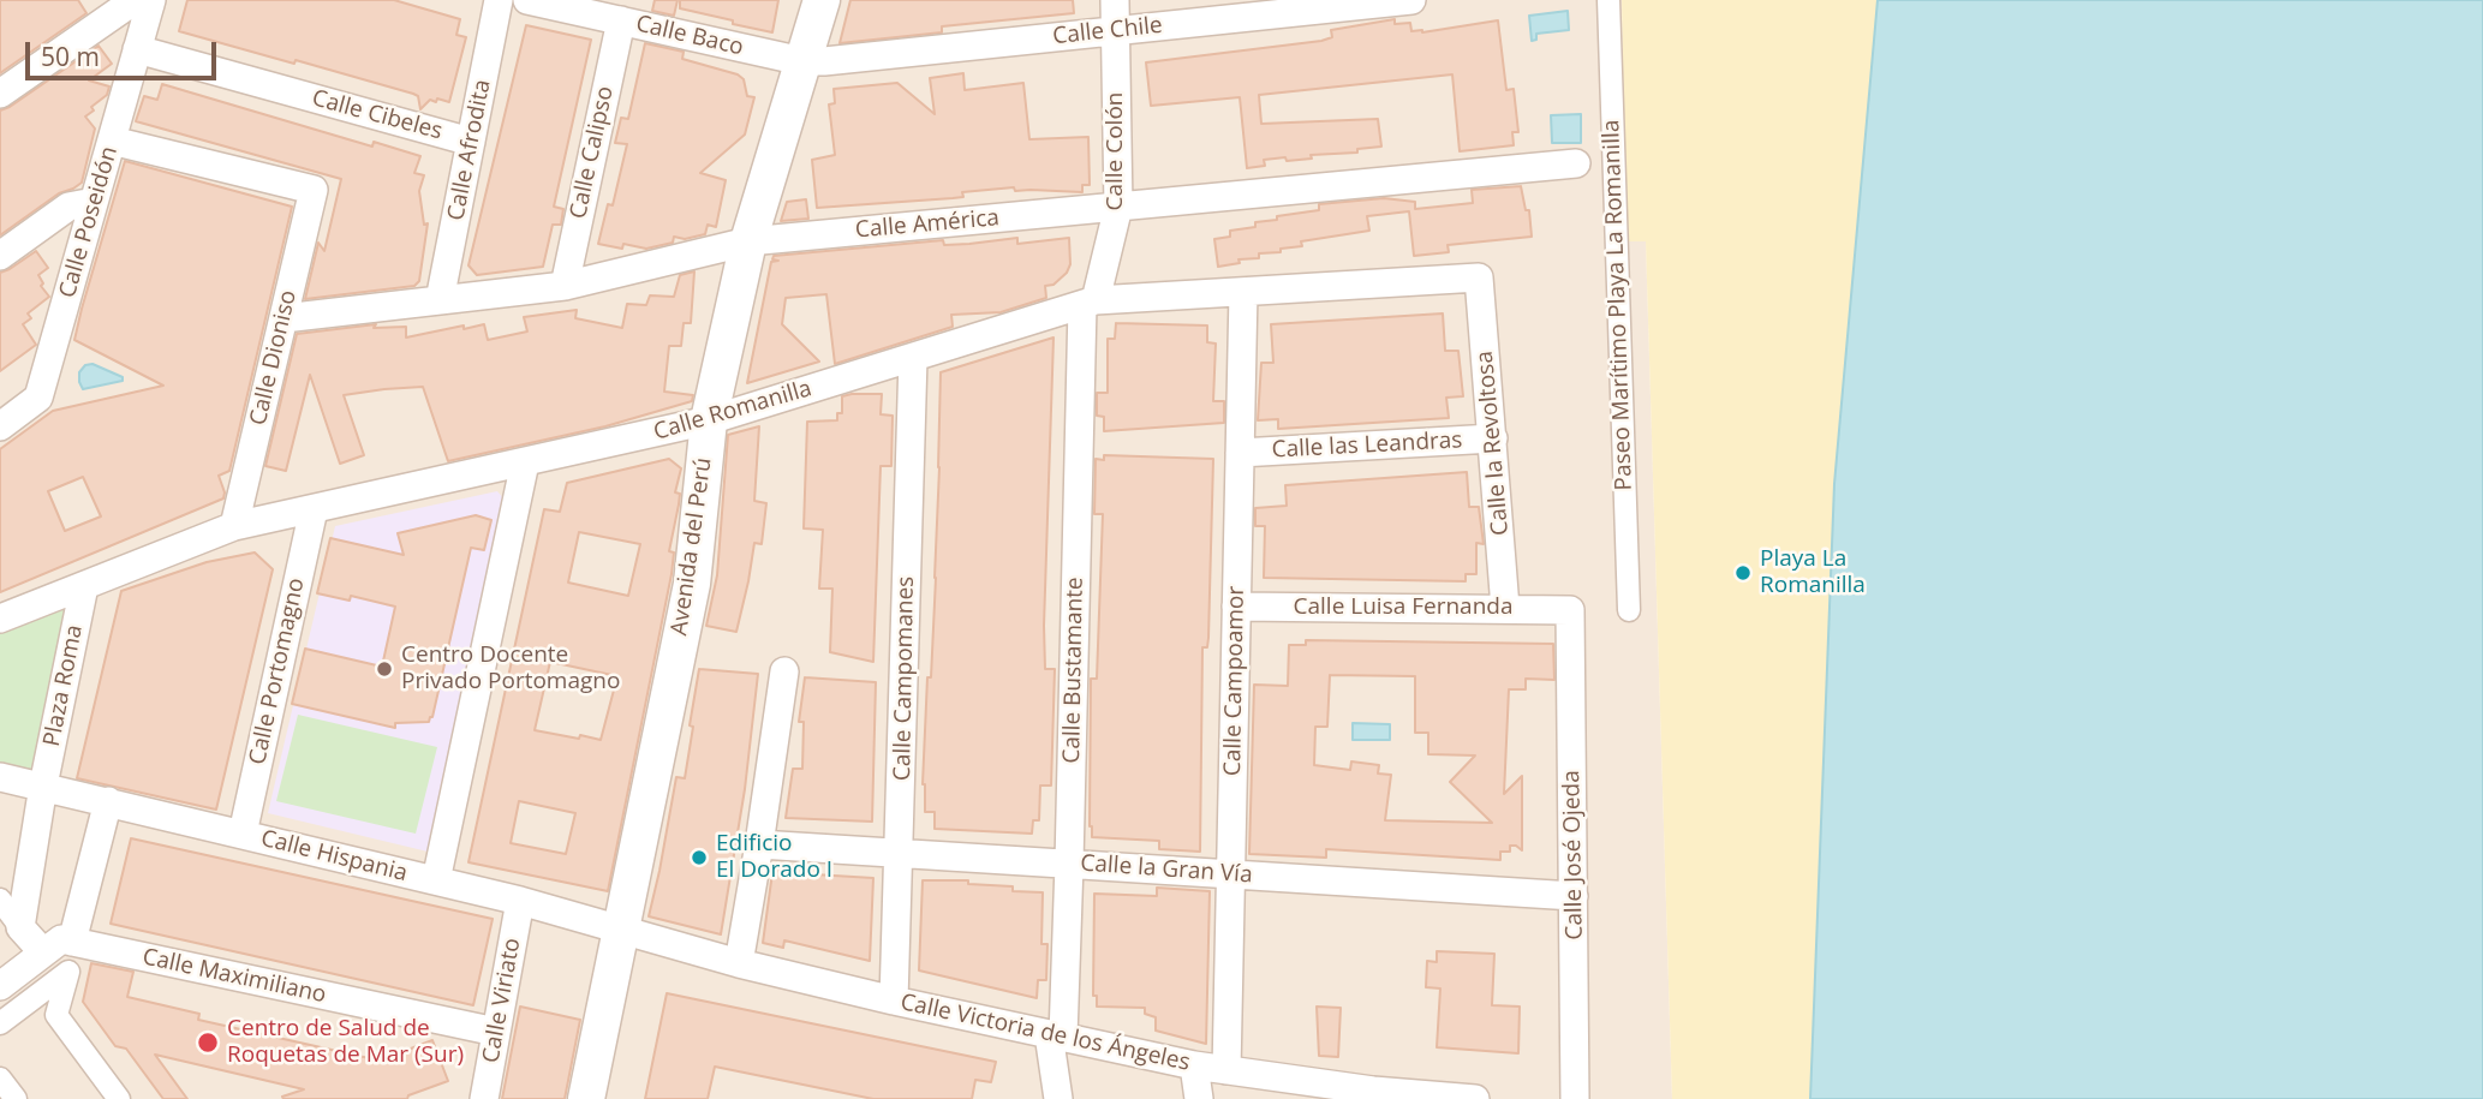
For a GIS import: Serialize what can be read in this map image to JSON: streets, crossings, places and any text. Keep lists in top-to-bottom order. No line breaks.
{"streets":{"street":["Calle Chile","Calle Baco","Calle Cibeles","Calle Afrodita","Calle Colón","Calle Calipso","Calle Poseidón","Calle América","Paseo Marítimo Playa La Romanilla","Calle Dioniso","Calle Romanilla","Calle la Revoltosa","Calle las Leandras","Avenida del Perú","Calle Luisa Fernanda","Calle Bustamante","Calle Portomagno","Calle Campomanes","Calle Campoamor","Plaza Roma","Calle José Ojeda","Calle Hispania","Calle la Gran Vía","Calle Maximiliano","Calle Viriato","Calle Victoria de los Ángeles"]},"crossings":[["Calle Chile","Calle Baco"],["Calle Chile","Calle Colón"],["Calle Chile","Avenida del Perú"],["Calle Baco","Calle Calipso"],["Calle Baco","Avenida del Perú"],["Calle Cibeles","Calle Afrodita"],["Calle Cibeles","Calle Poseidón"],["Calle Afrodita","Calle América"],["Calle Colón","Calle América"],["Calle Colón","Calle Romanilla"],["Calle Colón","Calle Bustamante"],["Calle Calipso","Calle América"],["Calle Poseidón","Calle Dioniso"],["Calle América","Calle Dioniso"],["Calle América","Avenida del Perú"],["Calle Dioniso","Calle Romanilla"],["Calle Romanilla","Calle la Revoltosa"],["Calle Romanilla","Avenida del Perú"],["Calle Romanilla","Calle Bustamante"],["Calle Romanilla","Calle Portomagno"],["Calle Romanilla","Calle Campomanes"],["Calle Romanilla","Calle Campoamor"],["Calle Romanilla","Plaza Roma"],["Calle la Revoltosa","Calle las Leandras"],["Calle la Revoltosa","Calle Luisa Fernanda"],["Calle las Leandras","Calle Campoamor"],["Avenida del Perú","Calle Hispania"],["Avenida del Perú","Calle Victoria de los Ángeles"],["Calle Luisa Fernanda","Calle Campoamor"],["Calle Luisa Fernanda","Calle José Ojeda"],["Calle Bustamante","Calle la Gran Vía"],["Calle Bustamante","Calle Victoria de los Ángeles"],["Calle Portomagno","Calle Hispania"],["Calle Campomanes","Calle la Gran Vía"],["Calle Campomanes","Calle Victoria de los Ángeles"],["Calle Campoamor","Calle la Gran Vía"],["Calle Campoamor","Calle Victoria de los Ángeles"],["Plaza Roma","Calle Hispania"],["Calle José Ojeda","Calle la Gran Vía"],["Calle Hispania","Calle Viriato"],["Calle Hispania","Calle Victoria de los Ángeles"],["Calle Maximiliano","Calle Viriato"]],"places":["Playa La Romanilla","Centro Docente Privado Portomagno","Edificio El Dorado I","Centro de Salud de Roquetas de Mar (Sur)"],"scale_bar":"50 m"}
